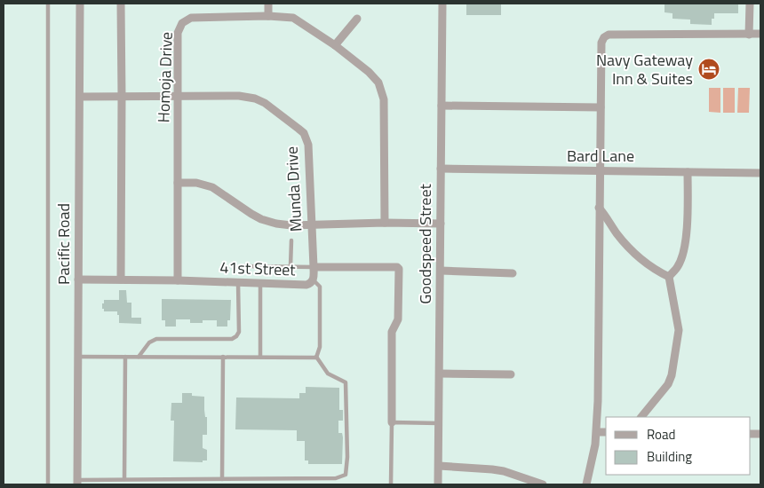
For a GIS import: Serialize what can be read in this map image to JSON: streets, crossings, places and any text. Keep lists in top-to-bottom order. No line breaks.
{"streets":{"street":["Homoja Drive","Bard Lane","Munda Drive","Pacific Road","Goodspeed Street","41st Street"]},"crossings":[["Homoja Drive","Munda Drive"],["Homoja Drive","41st Street"],["Bard Lane","Goodspeed Street"],["Munda Drive","Pacific Road"],["Munda Drive","41st Street"],["Pacific Road","41st Street"]],"places":{"hotel":["Navy Gateway Inn & Suites"]},"legend":["Road","Building"]}
